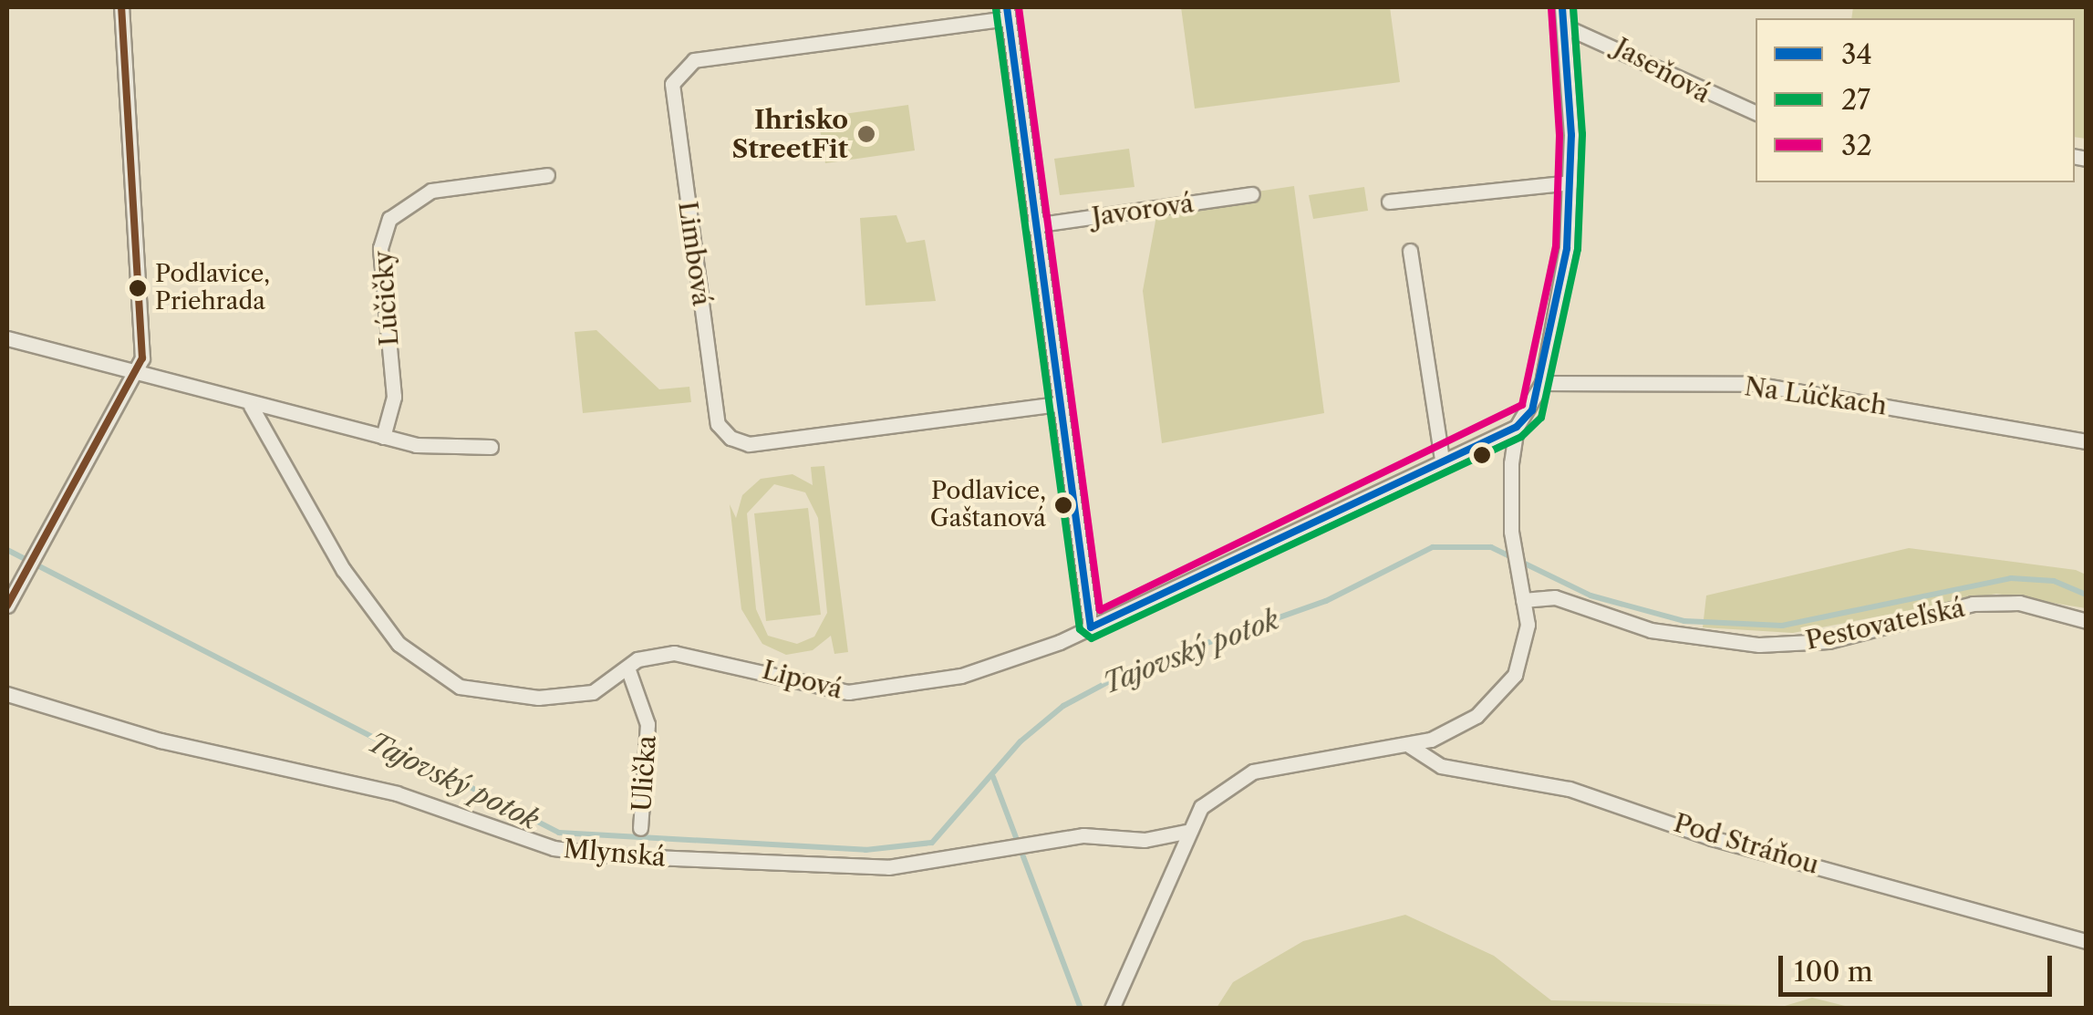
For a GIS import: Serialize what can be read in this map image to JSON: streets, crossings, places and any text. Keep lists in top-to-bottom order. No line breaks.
{"streets":{"street":["Jaseňová","Javorová","Limbová","Lúčičky","Na Lúčkach","Pestovateľská","Lipová","Ulička","Pod Stráňou","Mlynská"]},"crossings":[["Lipová","Ulička"]],"water":["Tajovský potok"],"places":["Ihrisko StreetFit","Podlavice, Priehrada","Podlavice, Gaštanová"],"lines":["transit line 34","transit line 27","transit line 32"],"legend":["34","27","32"],"scale_bar":"100 m"}
